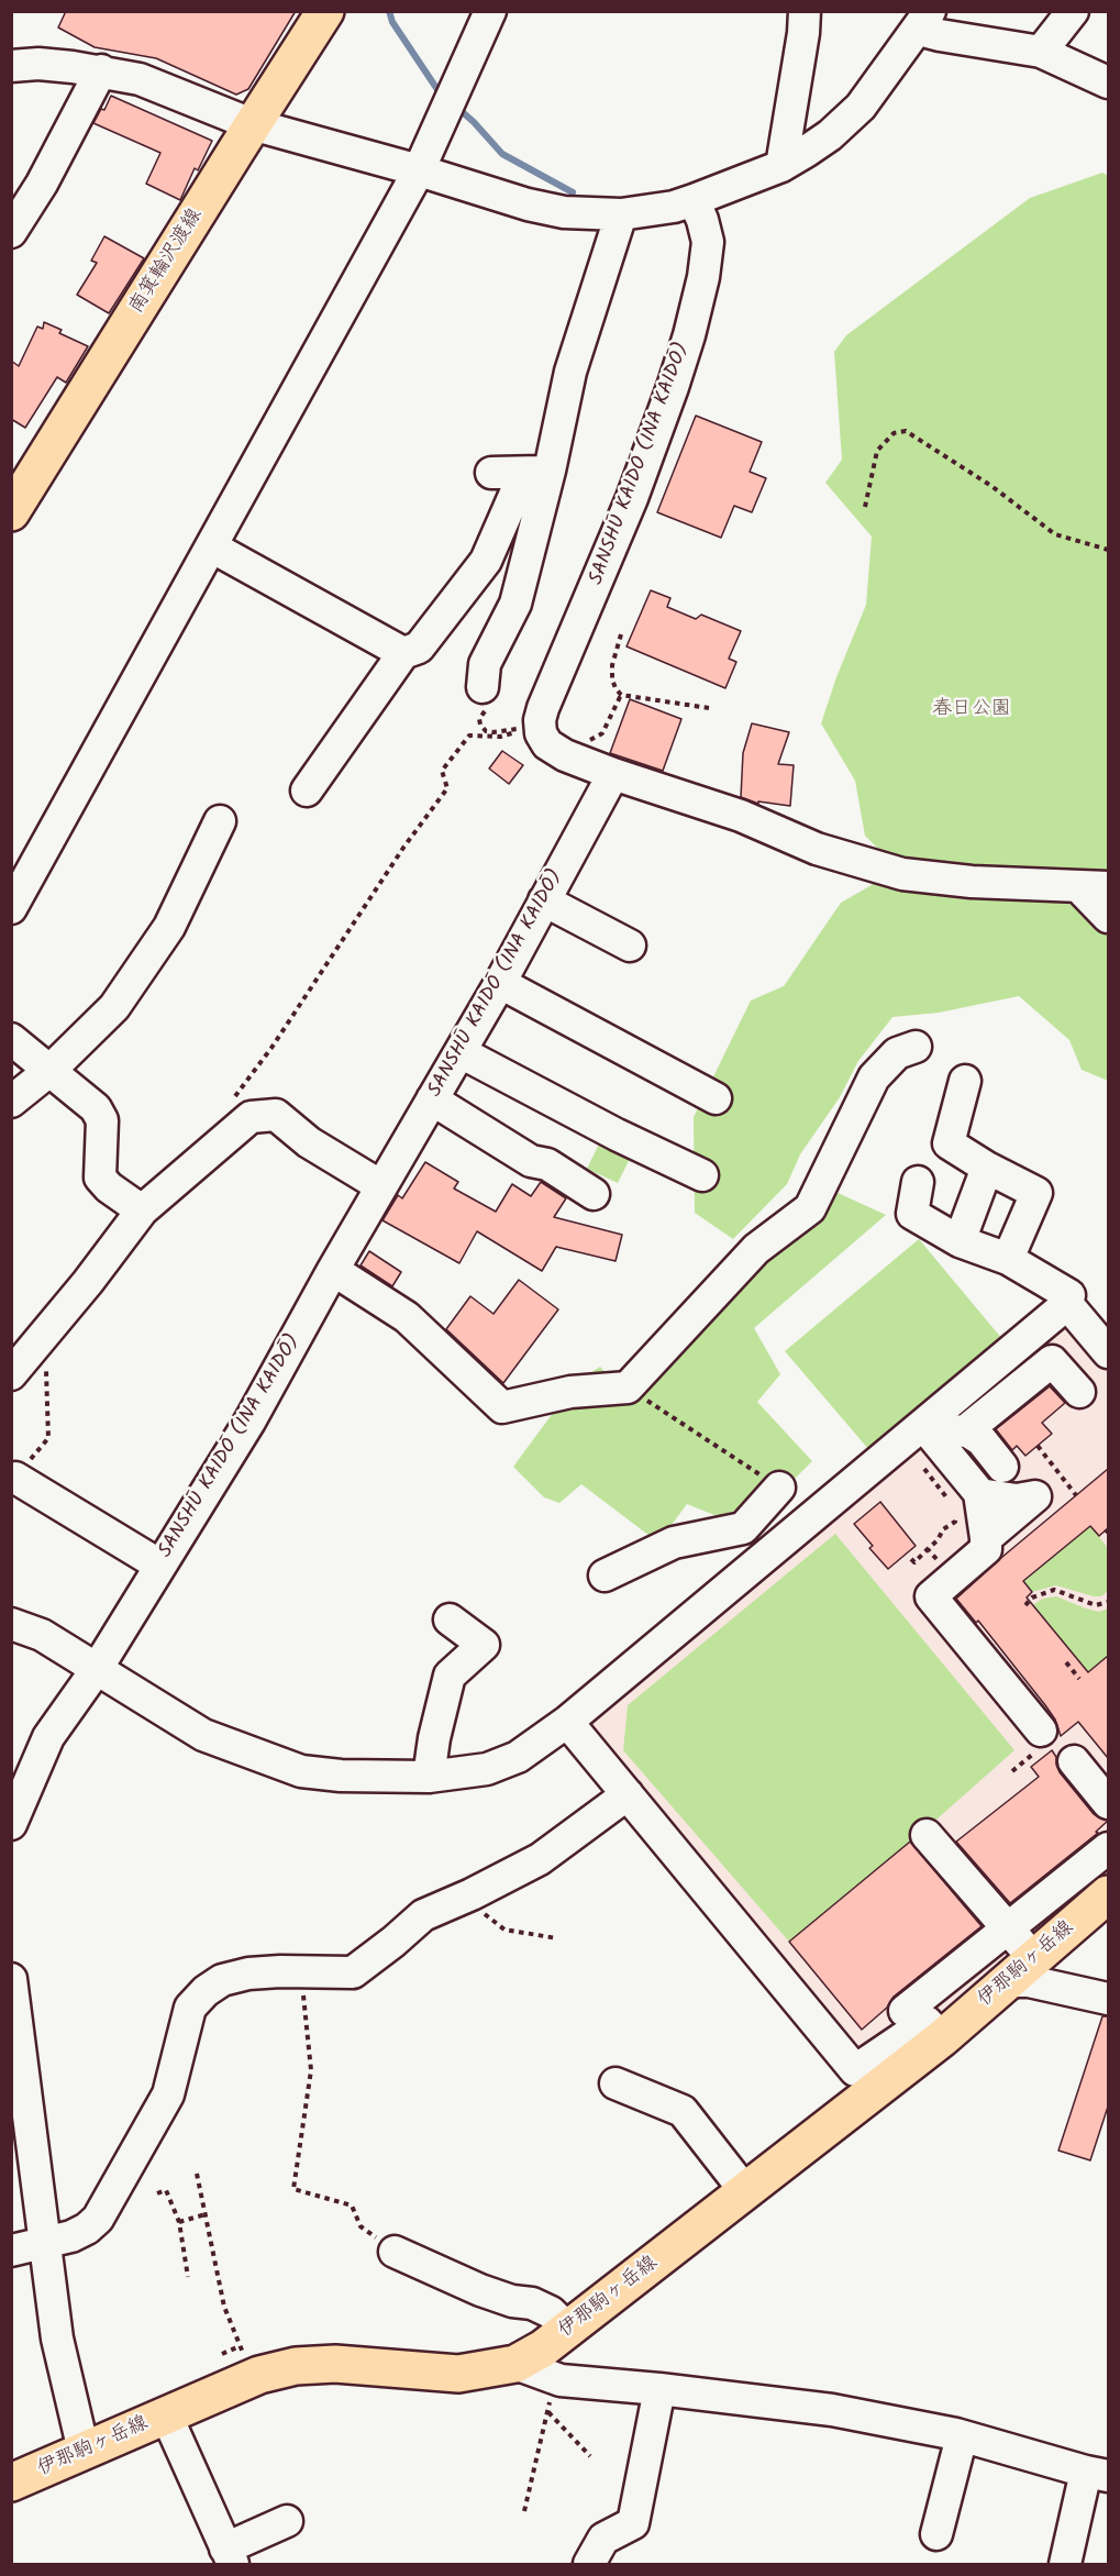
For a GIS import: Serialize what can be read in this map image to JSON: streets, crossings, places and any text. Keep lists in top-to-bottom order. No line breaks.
{"streets":{"main road":["南箕輪沢渡線","伊那駒ヶ岳線"],"street":["SANSHŪ KAIDŌ (INA KAIDŌ)"]},"parks":["春日公園"]}
